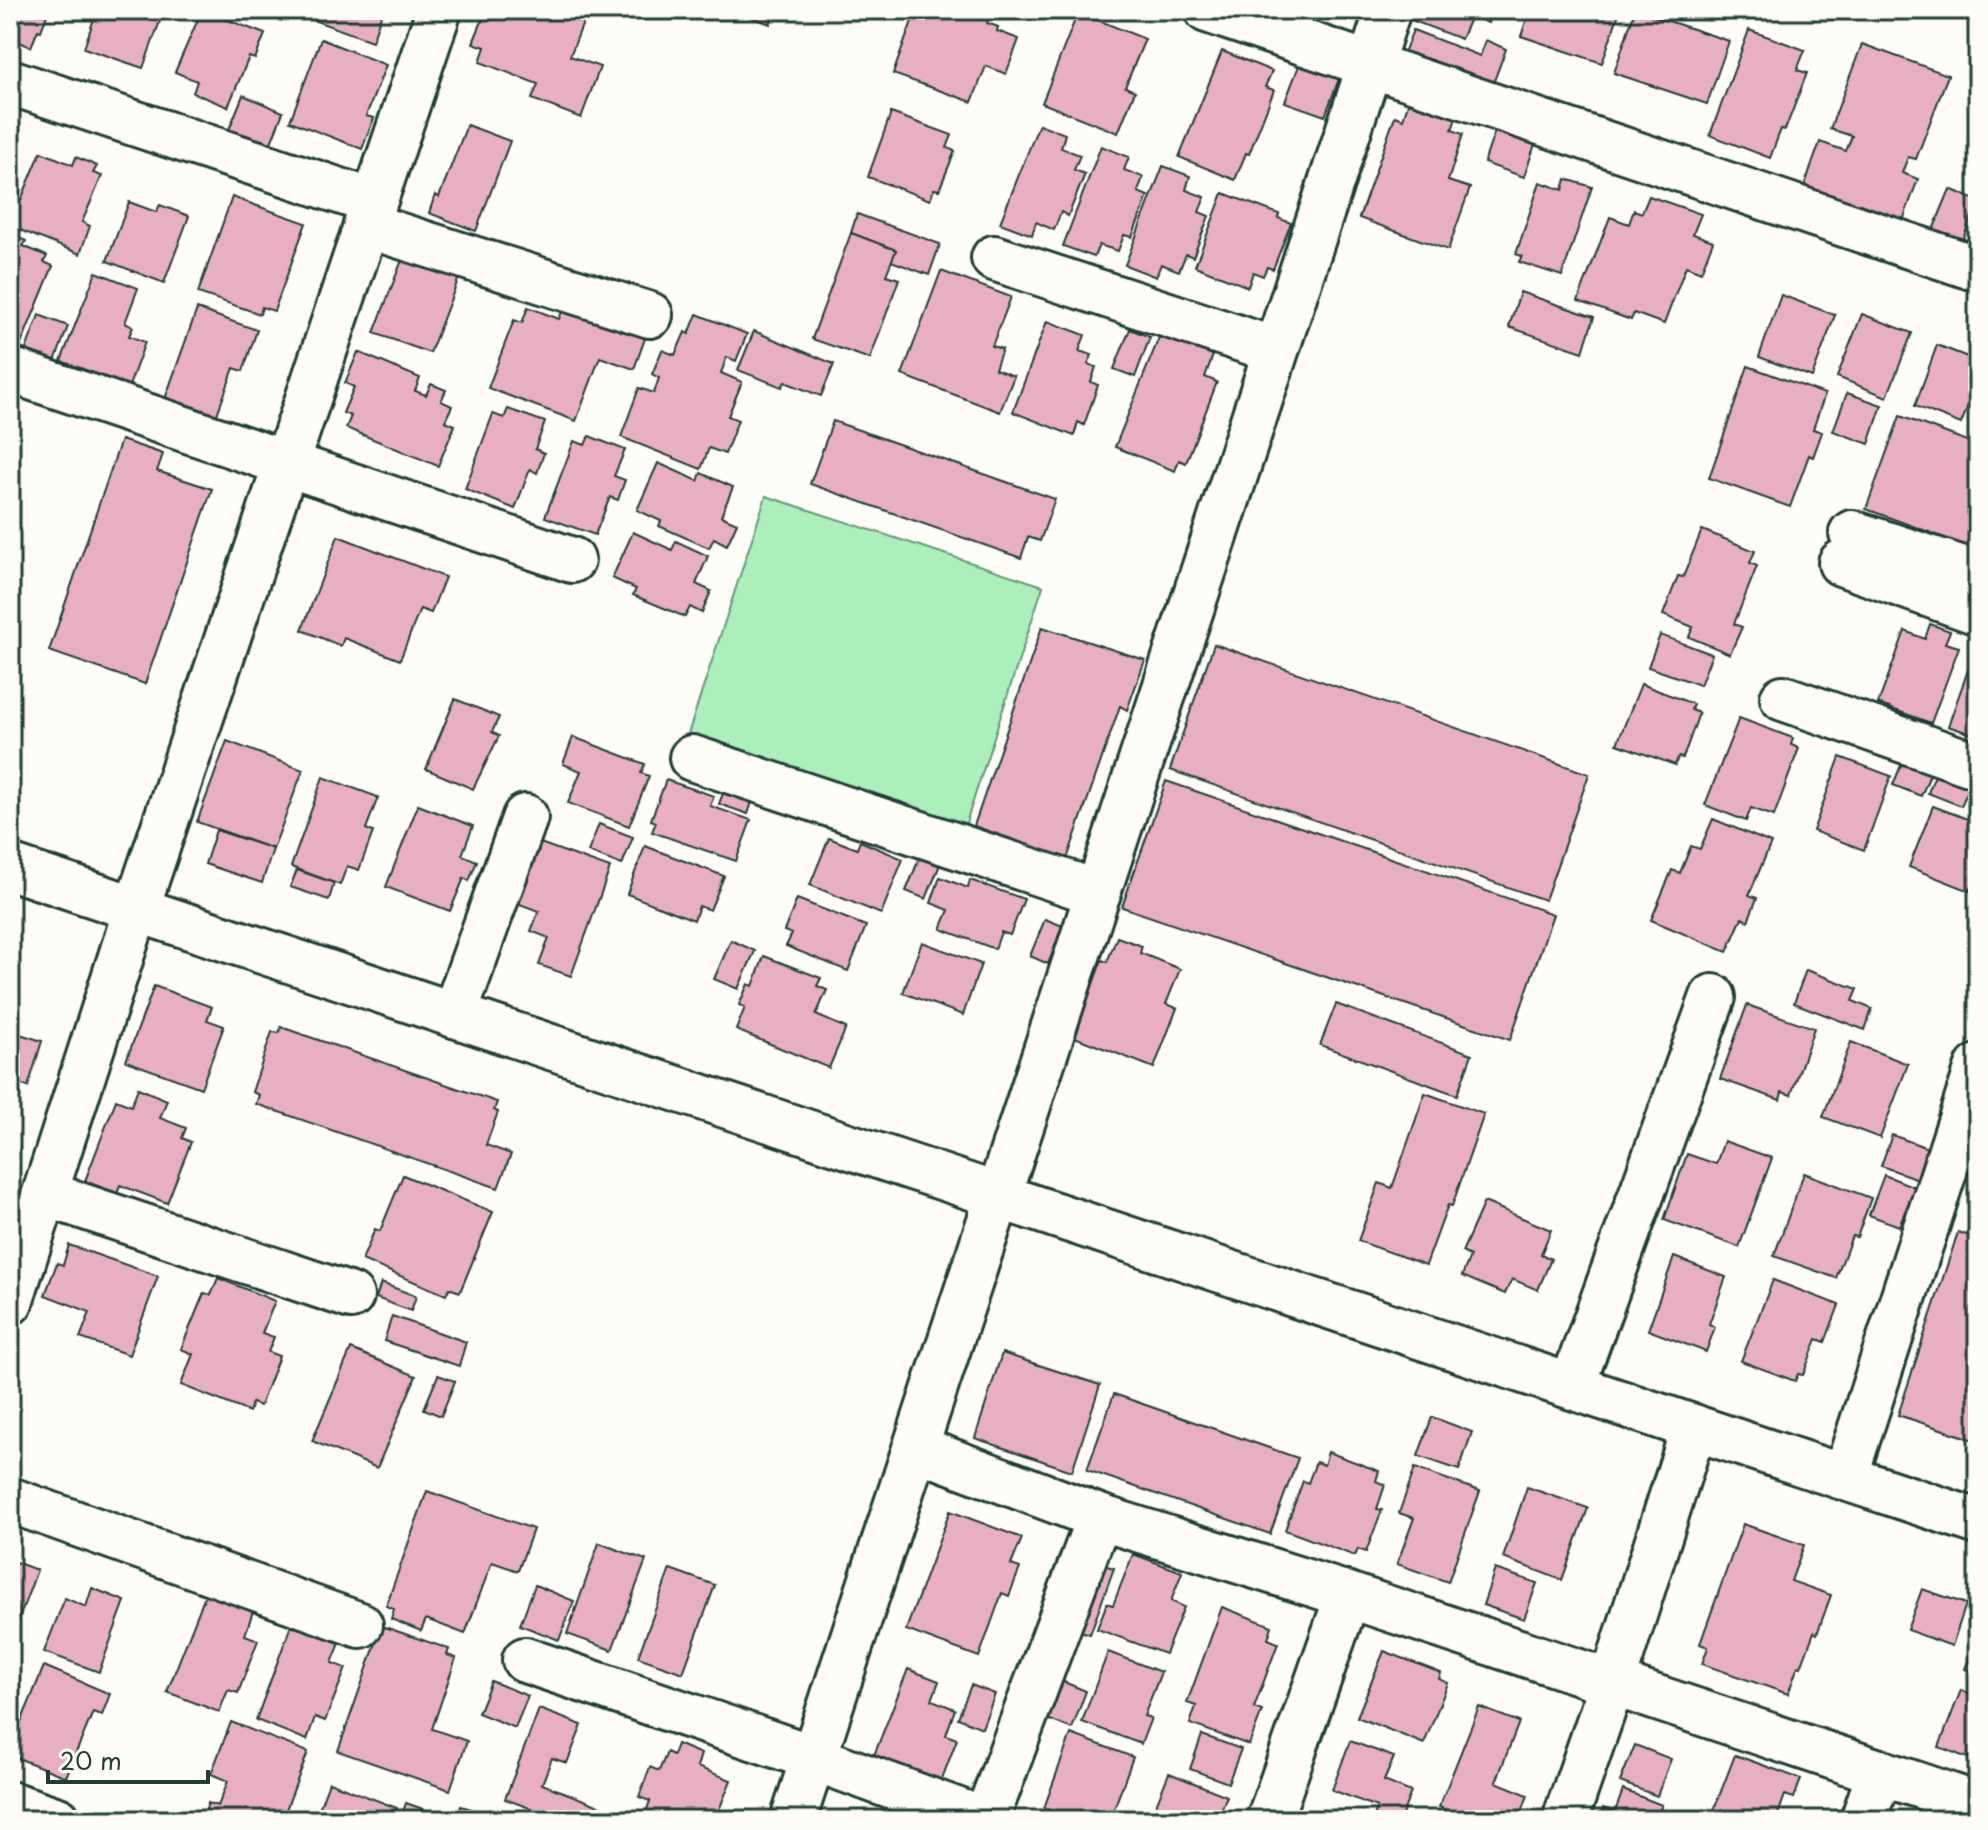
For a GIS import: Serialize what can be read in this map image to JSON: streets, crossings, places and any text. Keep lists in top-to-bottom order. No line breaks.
{"scale_bar":"20 m"}
